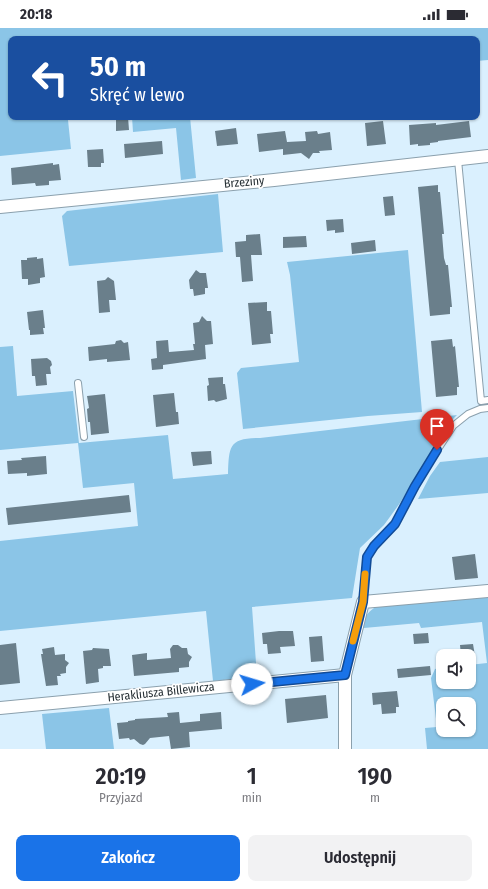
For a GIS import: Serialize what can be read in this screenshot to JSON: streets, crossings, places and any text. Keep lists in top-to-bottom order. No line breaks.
{"streets":{"street":["Brzeziny","Herakliusza Billewicza"]},"page":{"status":"20:18","turn":["50 m","Skręć w lewo"],"eta":["20:19","Przyjazd","1","min","190","m"],"buttons":["Zakończ","Udostępnij"]}}
